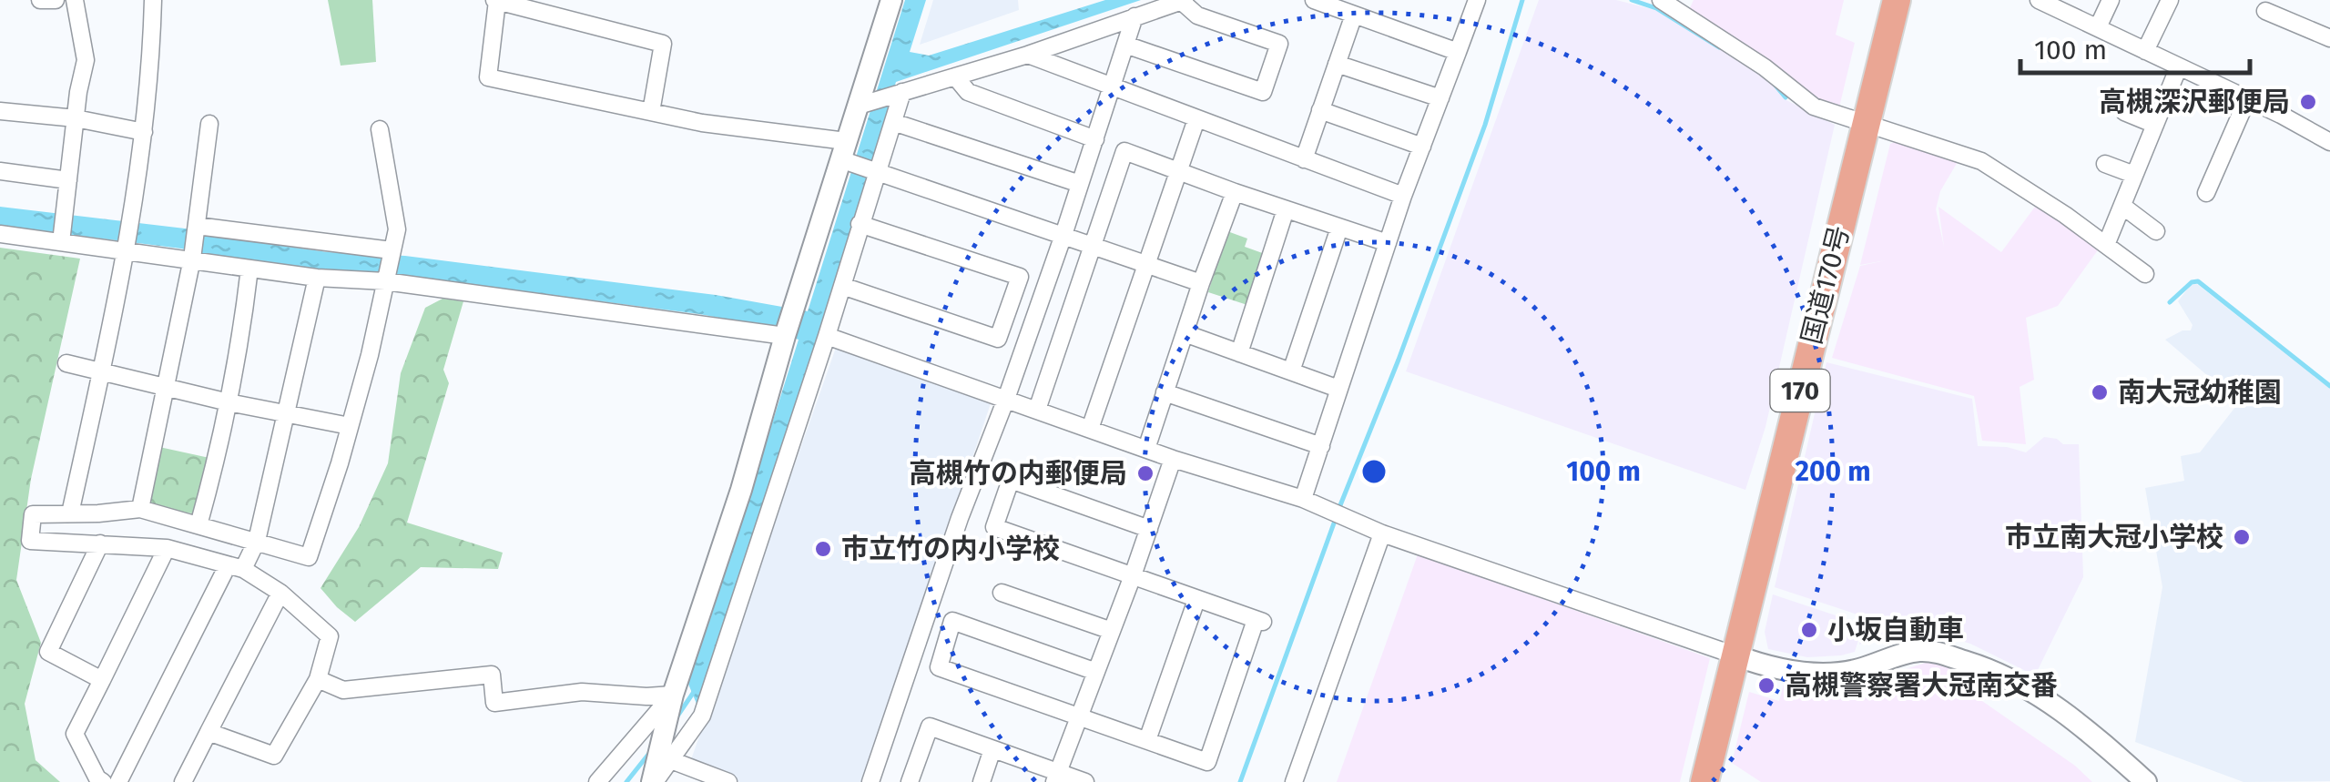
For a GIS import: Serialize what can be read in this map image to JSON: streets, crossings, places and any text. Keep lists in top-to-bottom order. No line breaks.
{"streets":{"highway":["国道170号","170"]},"places":["高槻深沢郵便局","南大冠幼稚園","高槻竹の内郵便局","市立南大冠小学校","市立竹の内小学校","小坂自動車","高槻警察署大冠南交番"],"scale_bar":"100 m","rings":["100 m","200 m"]}
